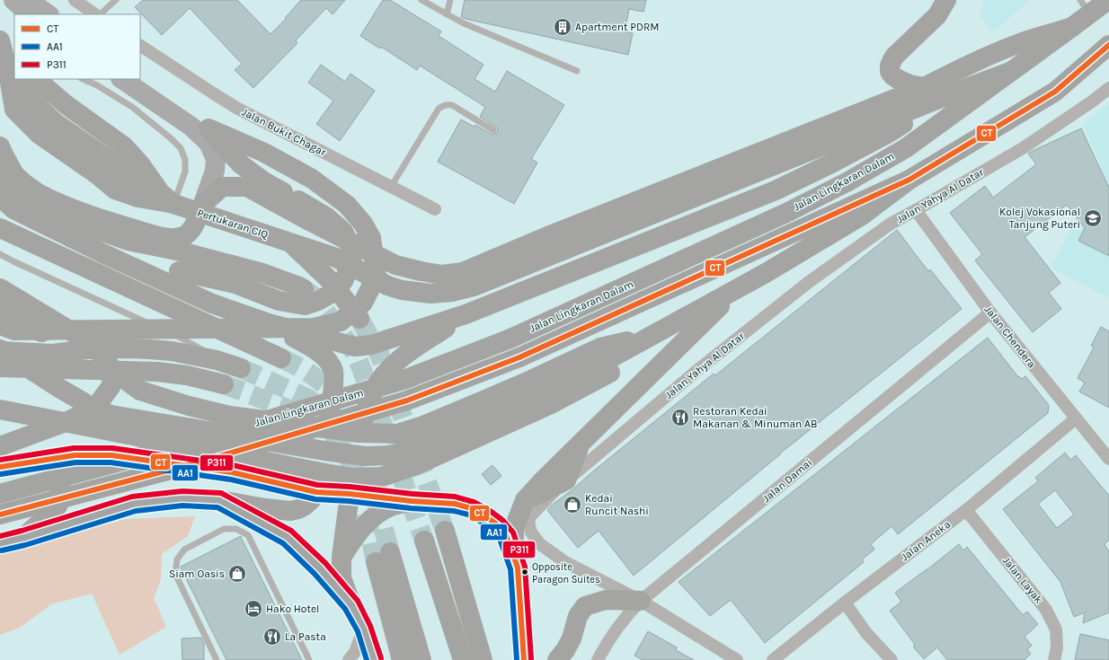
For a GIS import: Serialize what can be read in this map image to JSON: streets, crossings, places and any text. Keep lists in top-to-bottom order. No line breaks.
{"streets":{"highway":["Jalan Lingkaran Dalam","Pertukaran CIQ"],"street":["Jalan Bukit Chagar","Jalan Yahya Al Datar","Jalan Chendera","Jalan Damai","Jalan Aneka","Jalan Layak"]},"crossings":[["Jalan Yahya Al Datar","Jalan Chendera"],["Jalan Yahya Al Datar","Jalan Damai"],["Jalan Chendera","Jalan Damai"],["Jalan Chendera","Jalan Aneka"],["Jalan Aneka","Jalan Layak"]],"places":{"building":["Apartment PDRM"],"school or university":["Kolej Vokasional Tanjung Puteri"],"restaurant":["Restoran Kedai Makanan & Minuman AB","La Pasta"],"shop":["Kedai Runcit Nashi","Siam Oasis"],"other":["Opposite Paragon Suites"],"hotel":["Hako Hotel"]},"lines":["transit line CT","transit line P311","transit line AA1"],"legend":["CT","AA1","P311"]}
